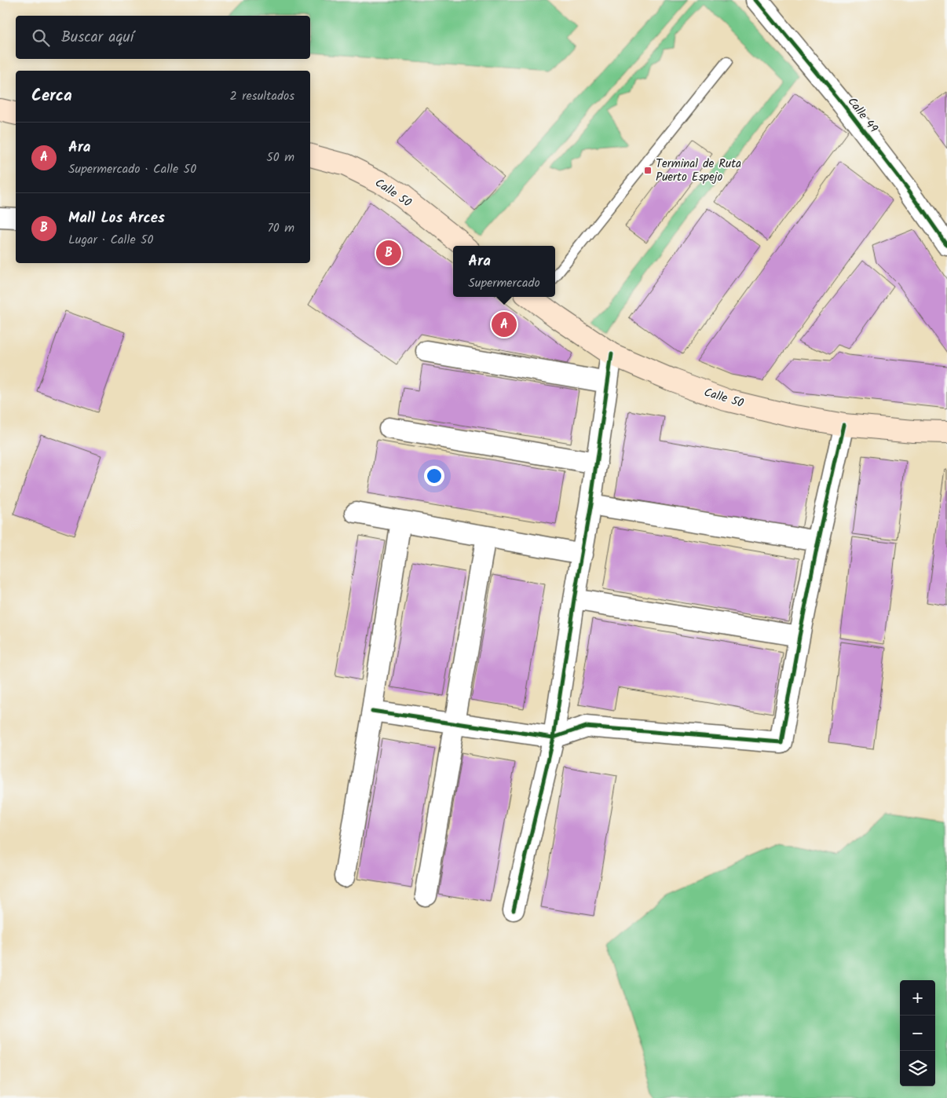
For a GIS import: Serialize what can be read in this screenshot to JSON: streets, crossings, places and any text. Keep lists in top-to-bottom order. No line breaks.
{"streets":{"main road":["Calle 50"],"street":["Calle 49"]},"places":{"transit":["Terminal de Ruta Puerto Espejo"]},"page":{"search":"Buscar aquí","heading":["Cerca","2 resultados"],"list":[{"mark":"A","name":"Ara","note":"Supermercado · Calle 50","value":"50 m"},{"mark":"B","name":"Mall Los Arces","note":"Lugar · Calle 50","value":"70 m"}],"pins":["B","A"],"popup":["Ara","Supermercado"],"map_buttons":["+","−"]}}
